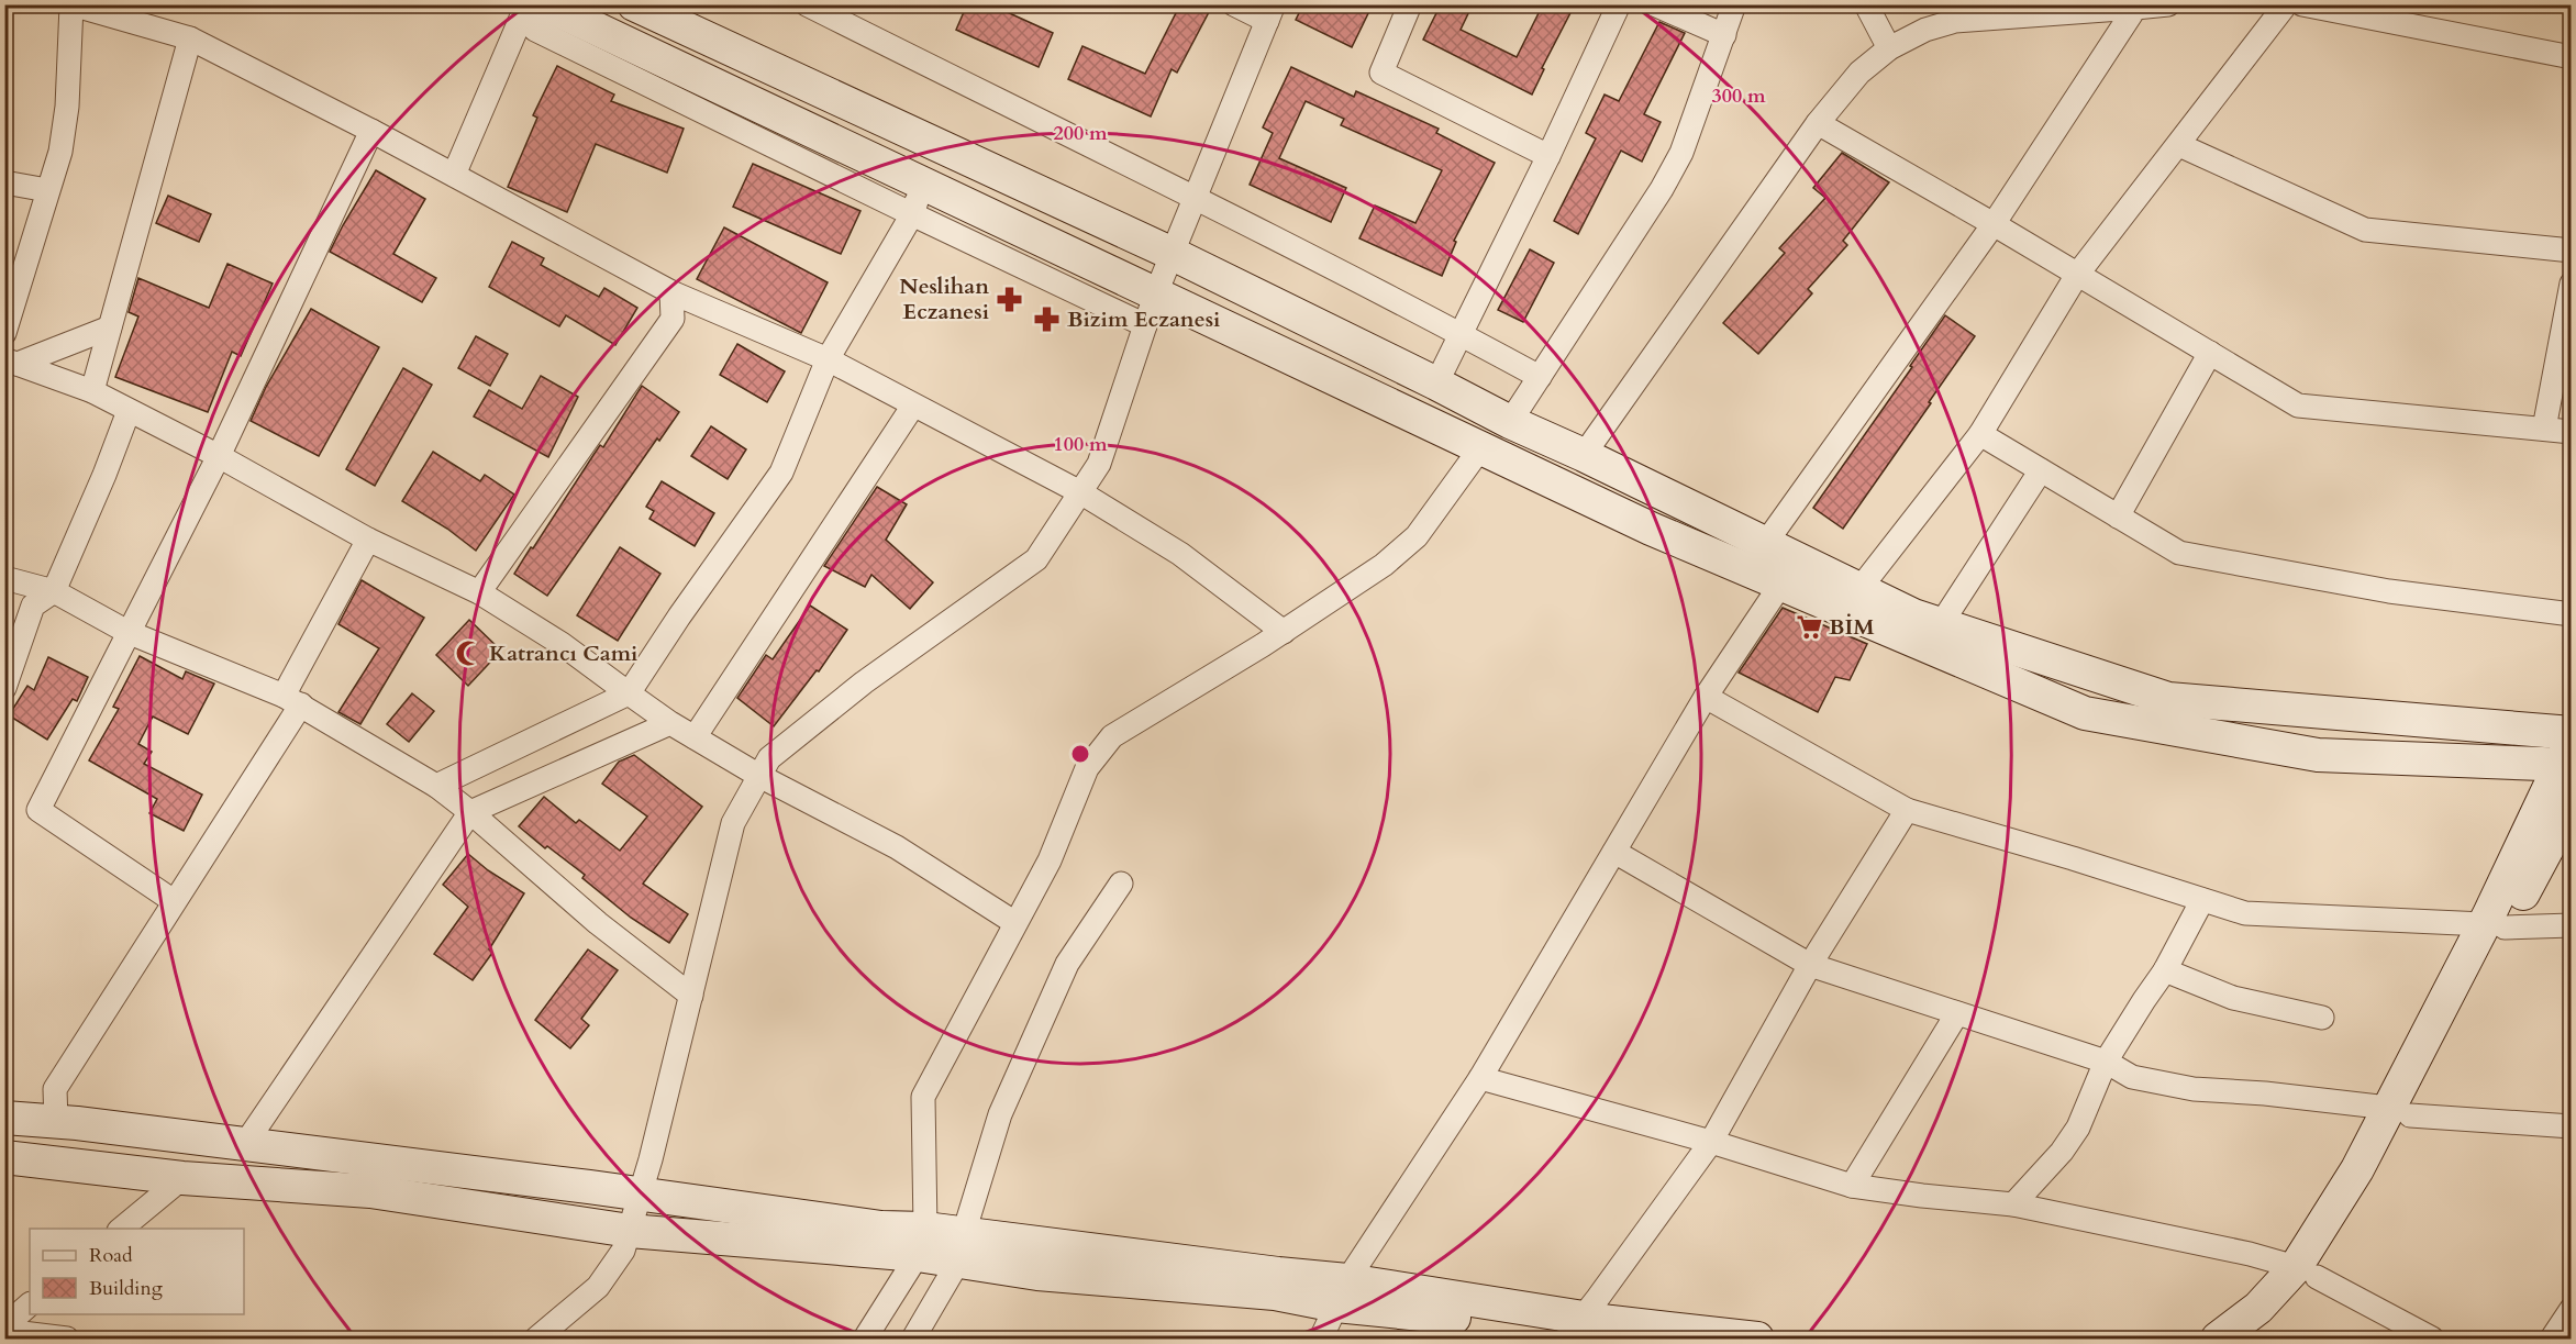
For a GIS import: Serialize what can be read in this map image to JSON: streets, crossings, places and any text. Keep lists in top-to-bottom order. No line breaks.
{"places":{"pharmacy":["Neslihan Eczanesi","Bizim Eczanesi"],"supermarket":["BİM"],"mosque":["Katrancı Cami"]},"legend":["Road","Building"],"rings":["300 m","200 m","100 m"]}
